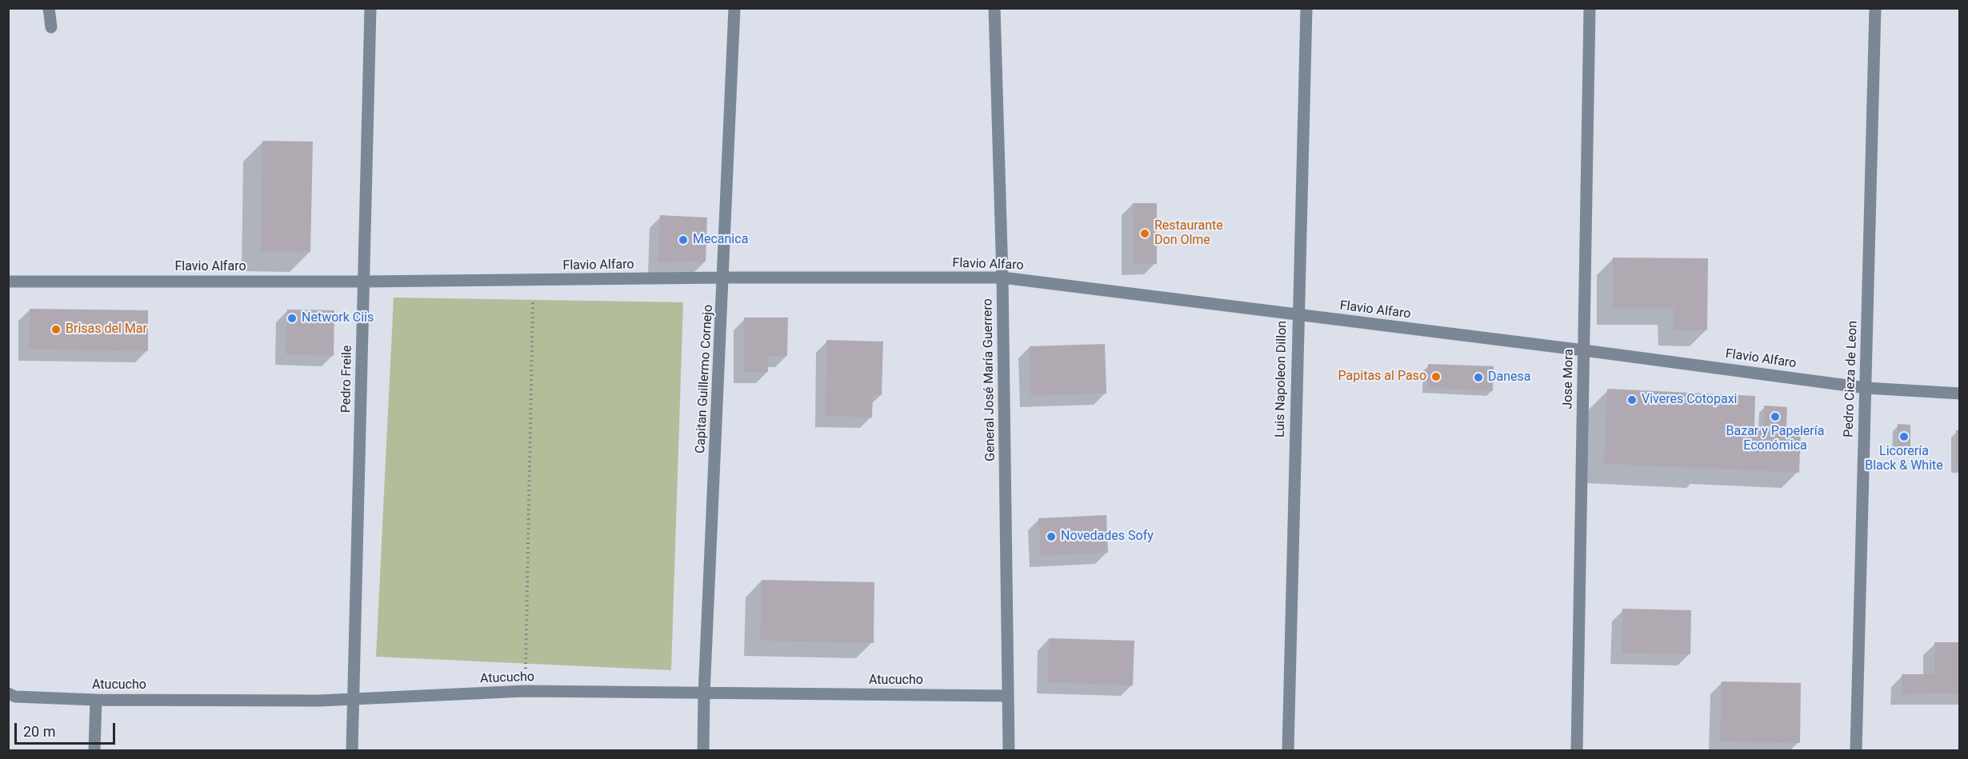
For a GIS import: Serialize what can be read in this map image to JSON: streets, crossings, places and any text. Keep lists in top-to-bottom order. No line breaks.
{"streets":{"street":["Flavio Alfaro","Pedro Freile","Capitan Guillermo Cornejo","Luis Napoleon Dillon","Jose Mora","Pedro Cieza de Leon","General José María Guerrero","Atucucho"]},"crossings":[["Flavio Alfaro","Pedro Freile"],["Flavio Alfaro","Capitan Guillermo Cornejo"],["Flavio Alfaro","Luis Napoleon Dillon"],["Flavio Alfaro","Jose Mora"],["Flavio Alfaro","Pedro Cieza de Leon"],["Flavio Alfaro","General José María Guerrero"],["Pedro Freile","Atucucho"],["Capitan Guillermo Cornejo","Atucucho"],["General José María Guerrero","Atucucho"]],"places":["Restaurante Don Olme","Mecanica","Network Ciis","Brisas del Mar","Papitas al Paso","Danesa","Viveres Cotopaxi","Bazar y Papelería Económica","Licorería Black & White","Novedades Sofy"],"scale_bar":"20 m"}
